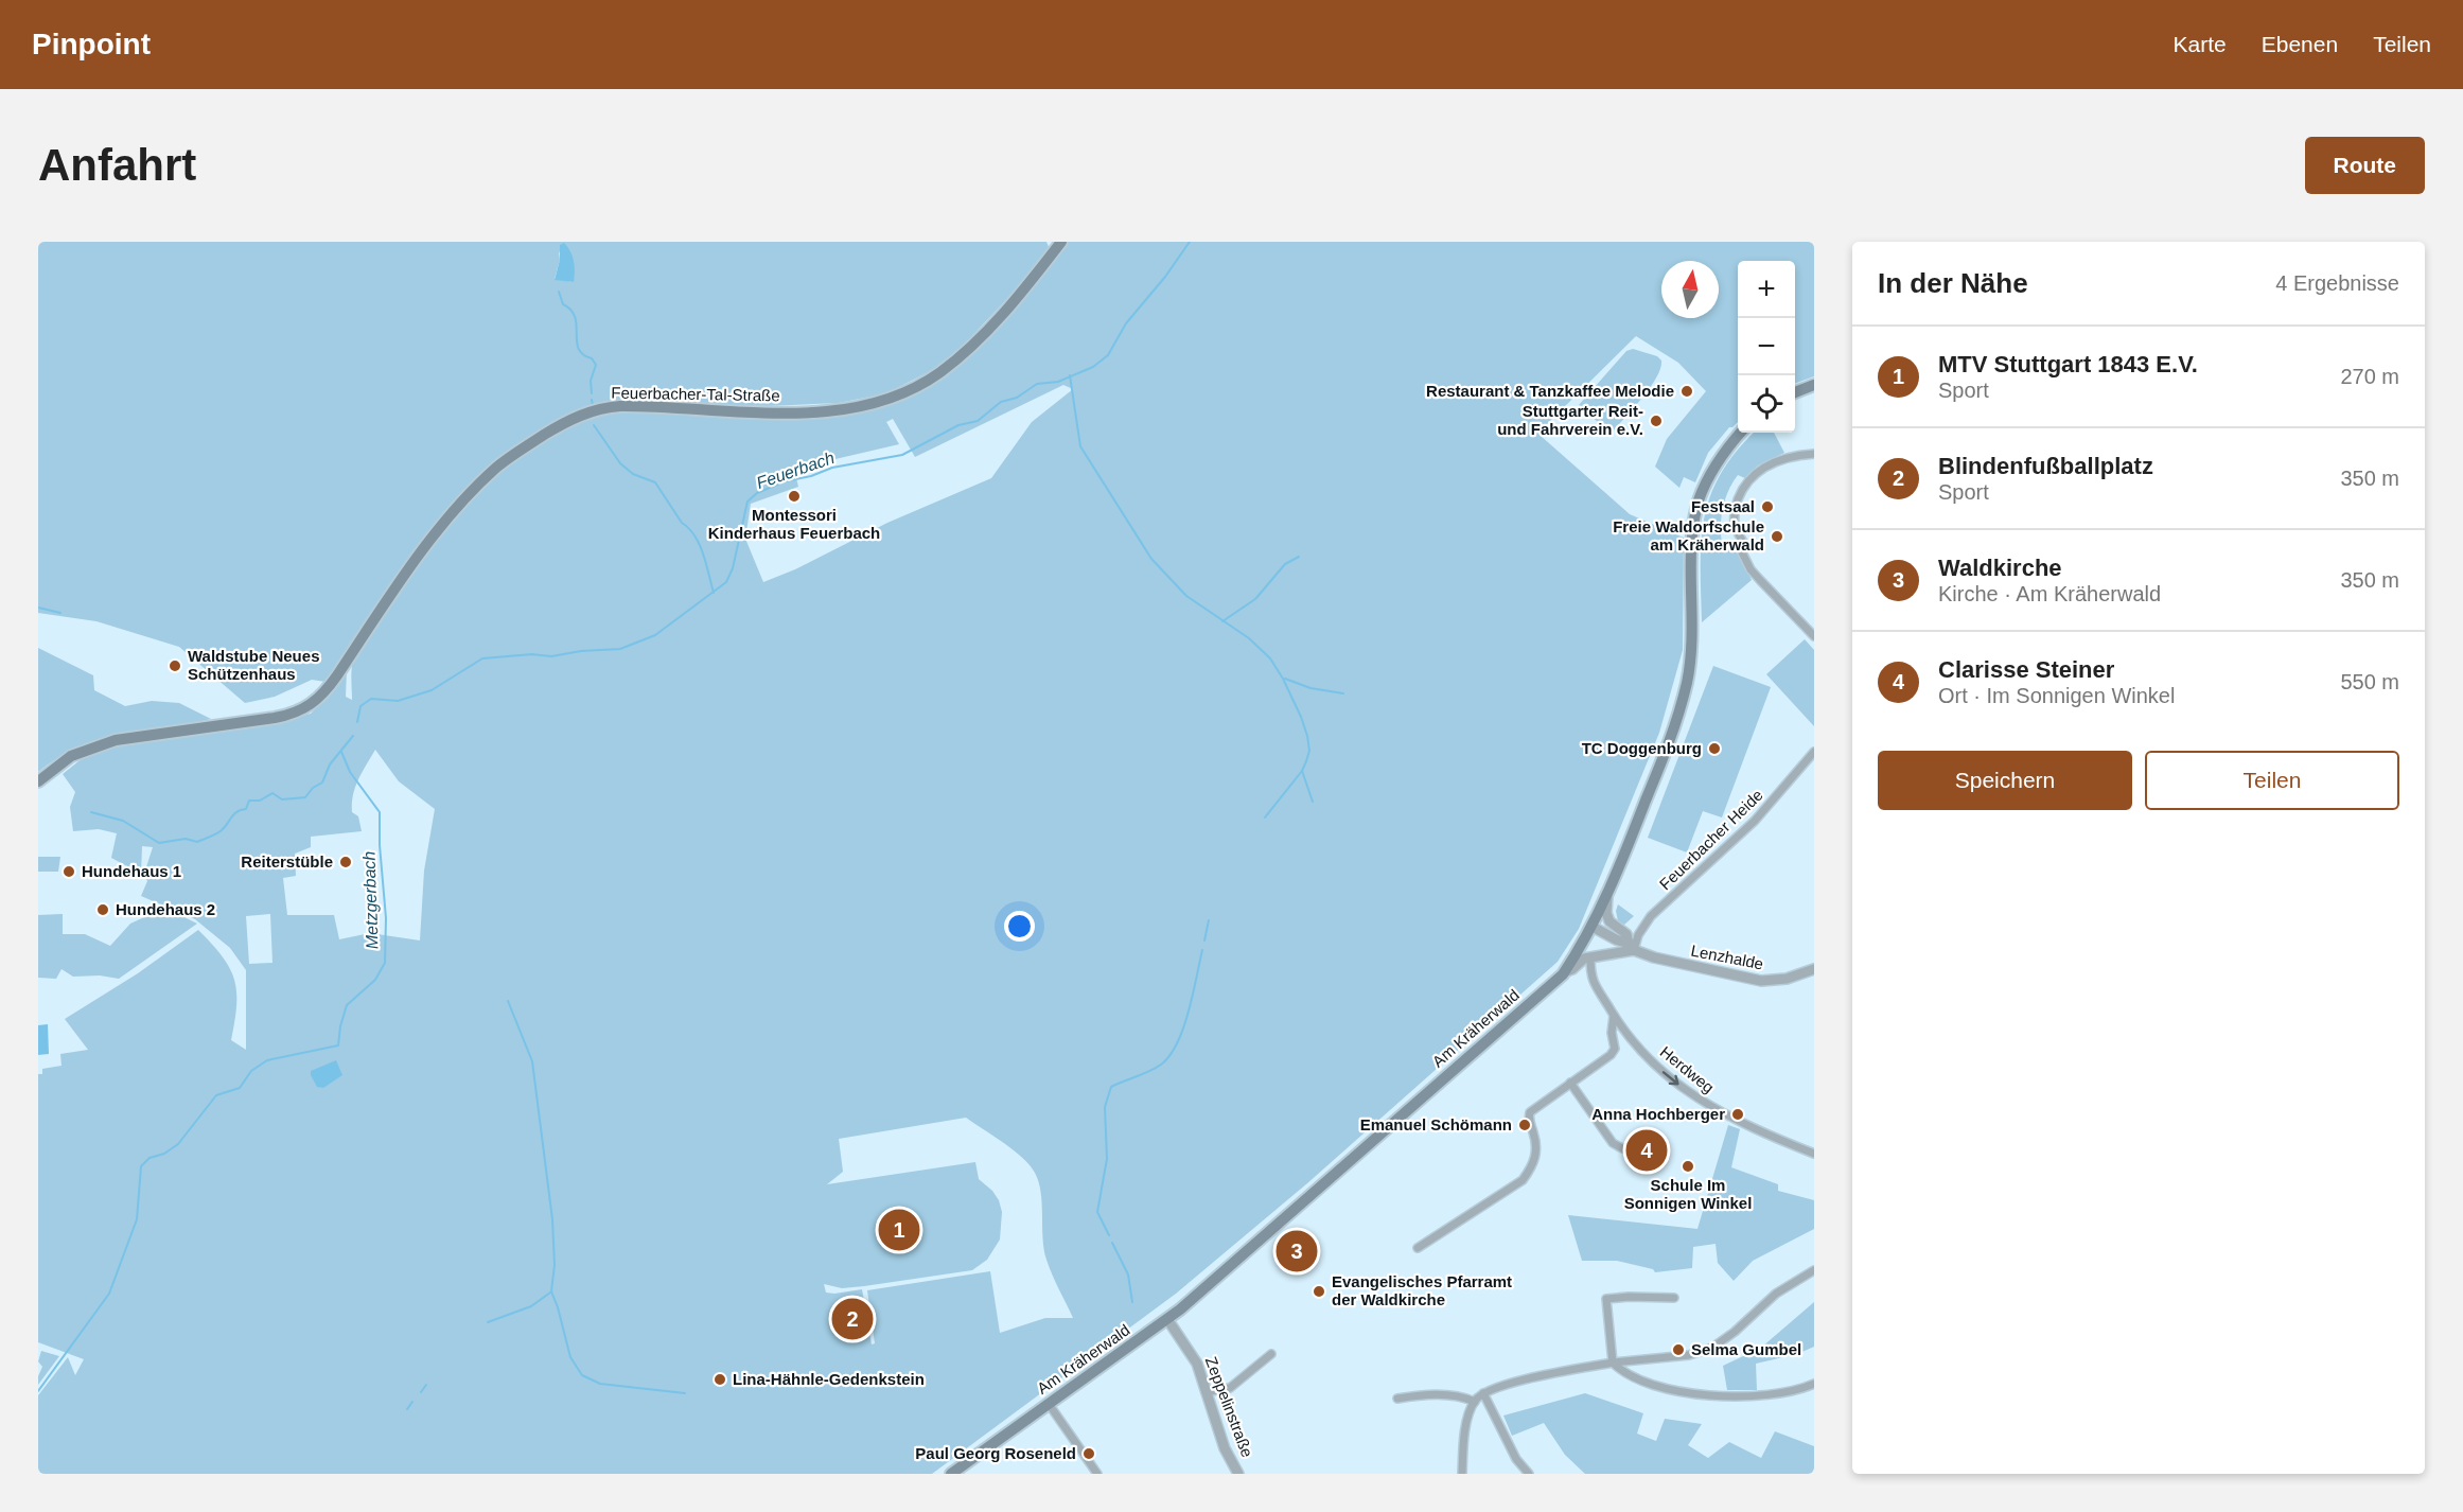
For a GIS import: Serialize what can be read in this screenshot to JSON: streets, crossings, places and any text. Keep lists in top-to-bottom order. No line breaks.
{"streets":{"main road":["Feuerbacher-Tal-Straße","Am Kräherwald"],"street":["Feuerbacher Heide","Lenzhalde","Herdweg","Zeppelinstraße"]},"crossings":[["Feuerbacher Heide","Lenzhalde"],["Lenzhalde","Am Kräherwald"],["Lenzhalde","Herdweg"],["Am Kräherwald","Zeppelinstraße"]],"one_way":["Herdweg"],"water":["Feuerbach","Metzgerbach"],"places":["Restaurant & Tanzkaffee Melodie","Stuttgarter Reit- und Fahrverein e.V.","Montessori Kinderhaus Feuerbach","Festsaal","Freie Waldorfschule am Kräherwald","Waldstube Neues Schützenhaus","TC Doggenburg","Reiterstüble","Hundehaus 1","Hundehaus 2","Anna Hochberger","Emanuel Schömann","Schule Im Sonnigen Winkel","Evangelisches Pfarramt der Waldkirche","Selma Gumbel","Lina-Hähnle-Gedenkstein","Paul Georg Roseneld"],"north":"top","page":{"header":"Pinpoint","nav":["Karte","Ebenen","Teilen"],"buttons":["Route",["Speichern","Teilen"]],"title":"Anfahrt","heading":["In der Nähe","4 Ergebnisse"],"map_buttons":["+","−"],"list":[{"mark":"1","name":"MTV Stuttgart 1843 E.V.","note":"Sport","value":"270 m"},{"mark":"2","name":"Blindenfußballplatz","note":"Sport","value":"350 m"},{"mark":"3","name":"Waldkirche","note":"Kirche · Am Kräherwald","value":"350 m"},{"mark":"4","name":"Clarisse Steiner","note":"Ort · Im Sonnigen Winkel","value":"550 m"}],"pins":["4","1","3","2"]}}
